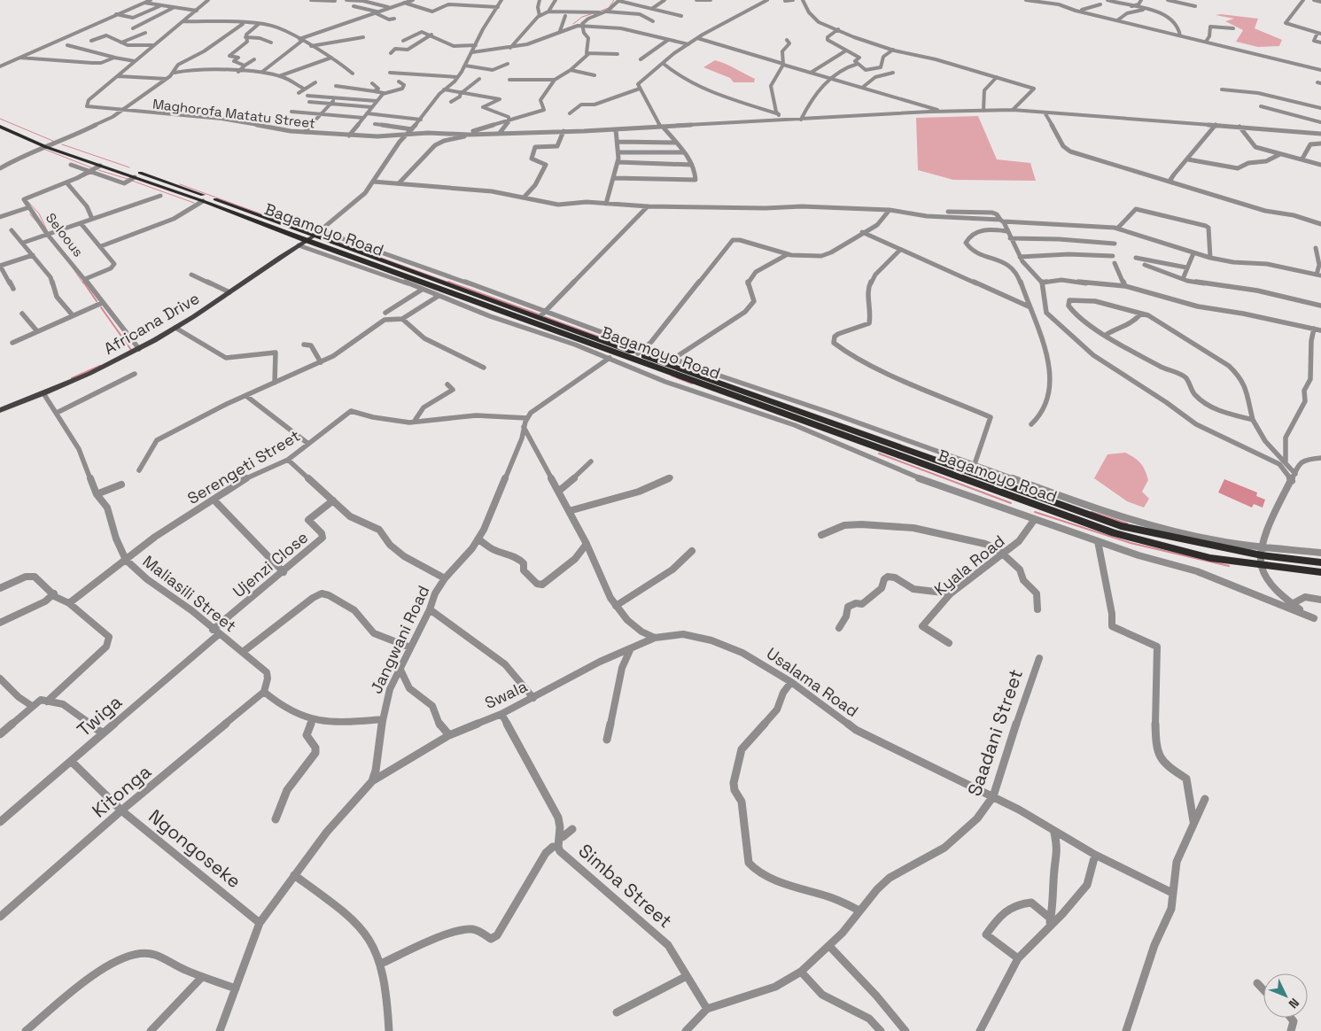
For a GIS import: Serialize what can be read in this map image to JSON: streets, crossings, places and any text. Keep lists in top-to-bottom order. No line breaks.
{"streets":{"highway":["Bagamoyo Road"],"main road":["Africana Drive"],"street":["Maghorofa Matatu Street","Seloous","Serengeti Street","Ujenzi Close","Kyala Road","Maliasili Street","Jangwani Road","Usalama Road","Swala","Twiga","Saadani Street","Kitonga","Ngongoseke","Simba Street"]},"crossings":[["Bagamoyo Road","Seloous"],["Bagamoyo Road","Africana Drive"],["Seloous","Africana Drive"],["Africana Drive","Maliasili Street"],["Serengeti Street","Maliasili Street"],["Serengeti Street","Jangwani Road"],["Ujenzi Close","Maliasili Street"],["Maliasili Street","Twiga"],["Maliasili Street","Kitonga"],["Jangwani Road","Swala"],["Jangwani Road","Ngongoseke"],["Usalama Road","Swala"],["Usalama Road","Saadani Street"],["Swala","Simba Street"],["Twiga","Ngongoseke"],["Saadani Street","Simba Street"],["Kitonga","Ngongoseke"]],"north":"bottom right"}
